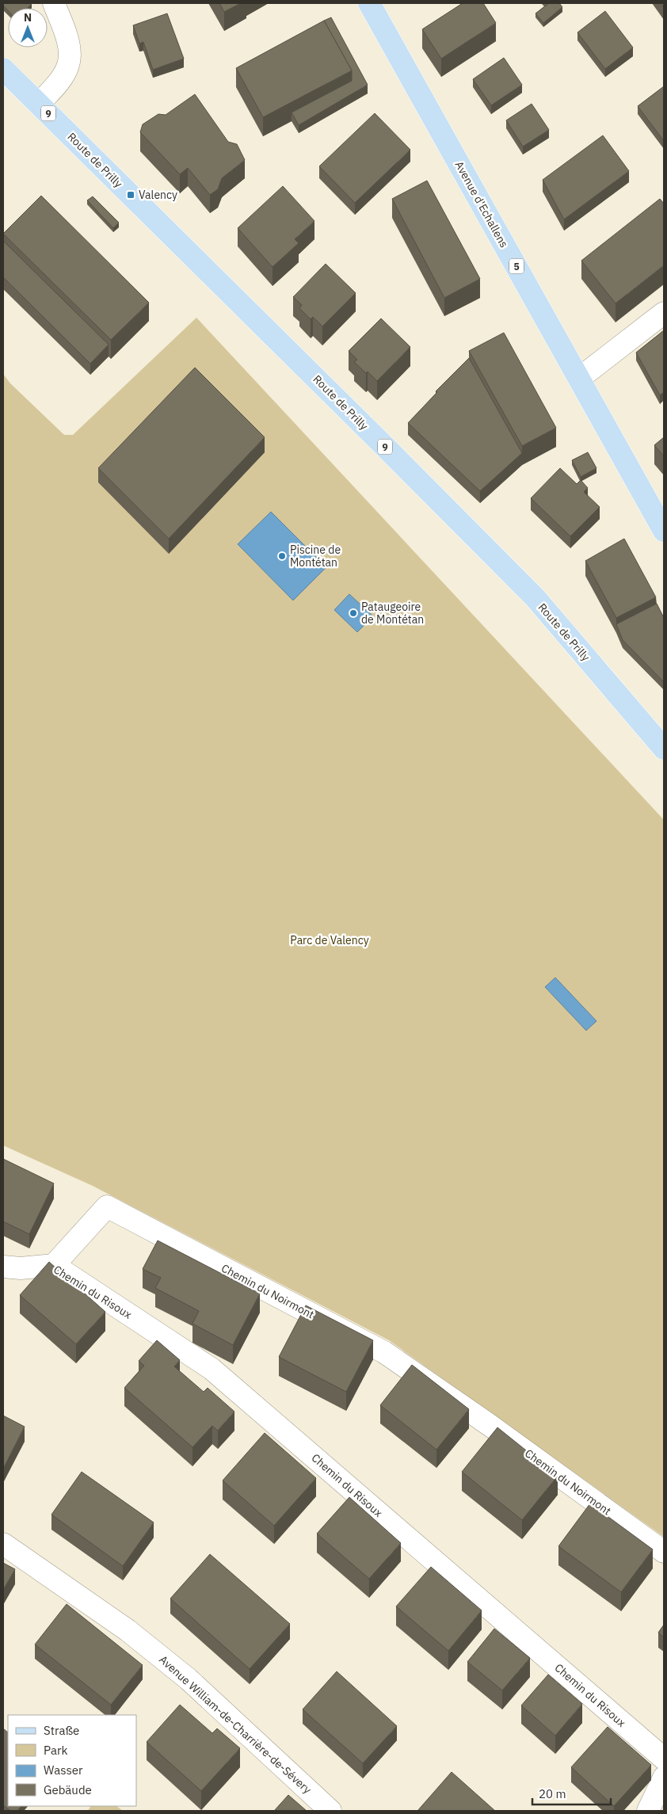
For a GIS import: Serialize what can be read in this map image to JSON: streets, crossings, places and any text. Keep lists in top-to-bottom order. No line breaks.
{"streets":{"main road":["9","Route de Prilly","Avenue d'Echallens","5"],"street":["Chemin du Noirmont","Chemin du Risoux","Avenue William-de-Charrière-de-Sévery"]},"crossings":[["Chemin du Noirmont","Chemin du Risoux"]],"parks":["Parc de Valency"],"places":{"transit":["Valency"],"other":["Piscine de Montétan","Pataugeoire de Montétan"]},"legend":["Straße","Park","Wasser","Gebäude"],"scale_bar":"20 m","north":"top"}
